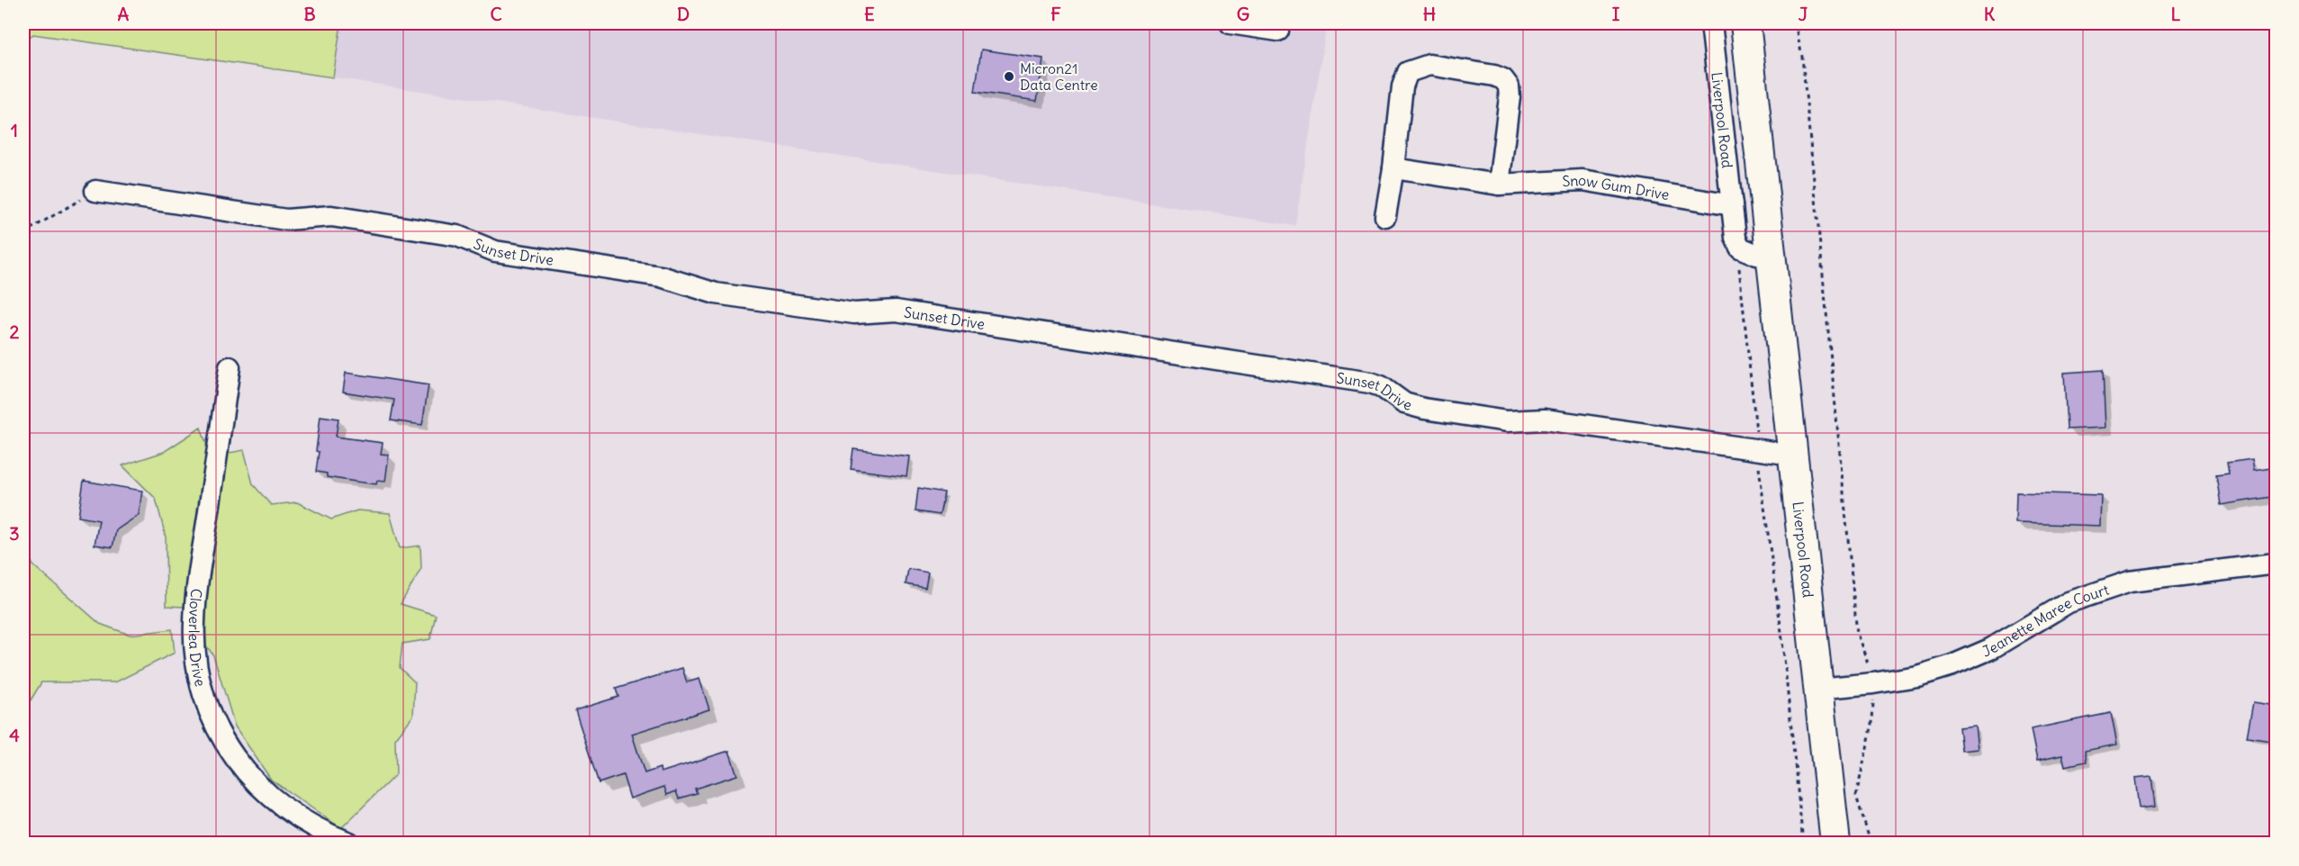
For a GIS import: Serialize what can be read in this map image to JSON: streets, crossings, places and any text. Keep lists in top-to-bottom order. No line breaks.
{"streets":{"main road":["Liverpool Road"],"street":["Snow Gum Drive","Sunset Drive","Jeanette Maree Court","Cloverlea Drive"]},"crossings":[["Liverpool Road","Snow Gum Drive"],["Liverpool Road","Sunset Drive"],["Liverpool Road","Jeanette Maree Court"]],"places":["Micron21 Data Centre"],"grid":{"columns":["A","B","C","D","E","F","G","H","I","J","K","L"],"rows":["1","2","3","4"]}}
